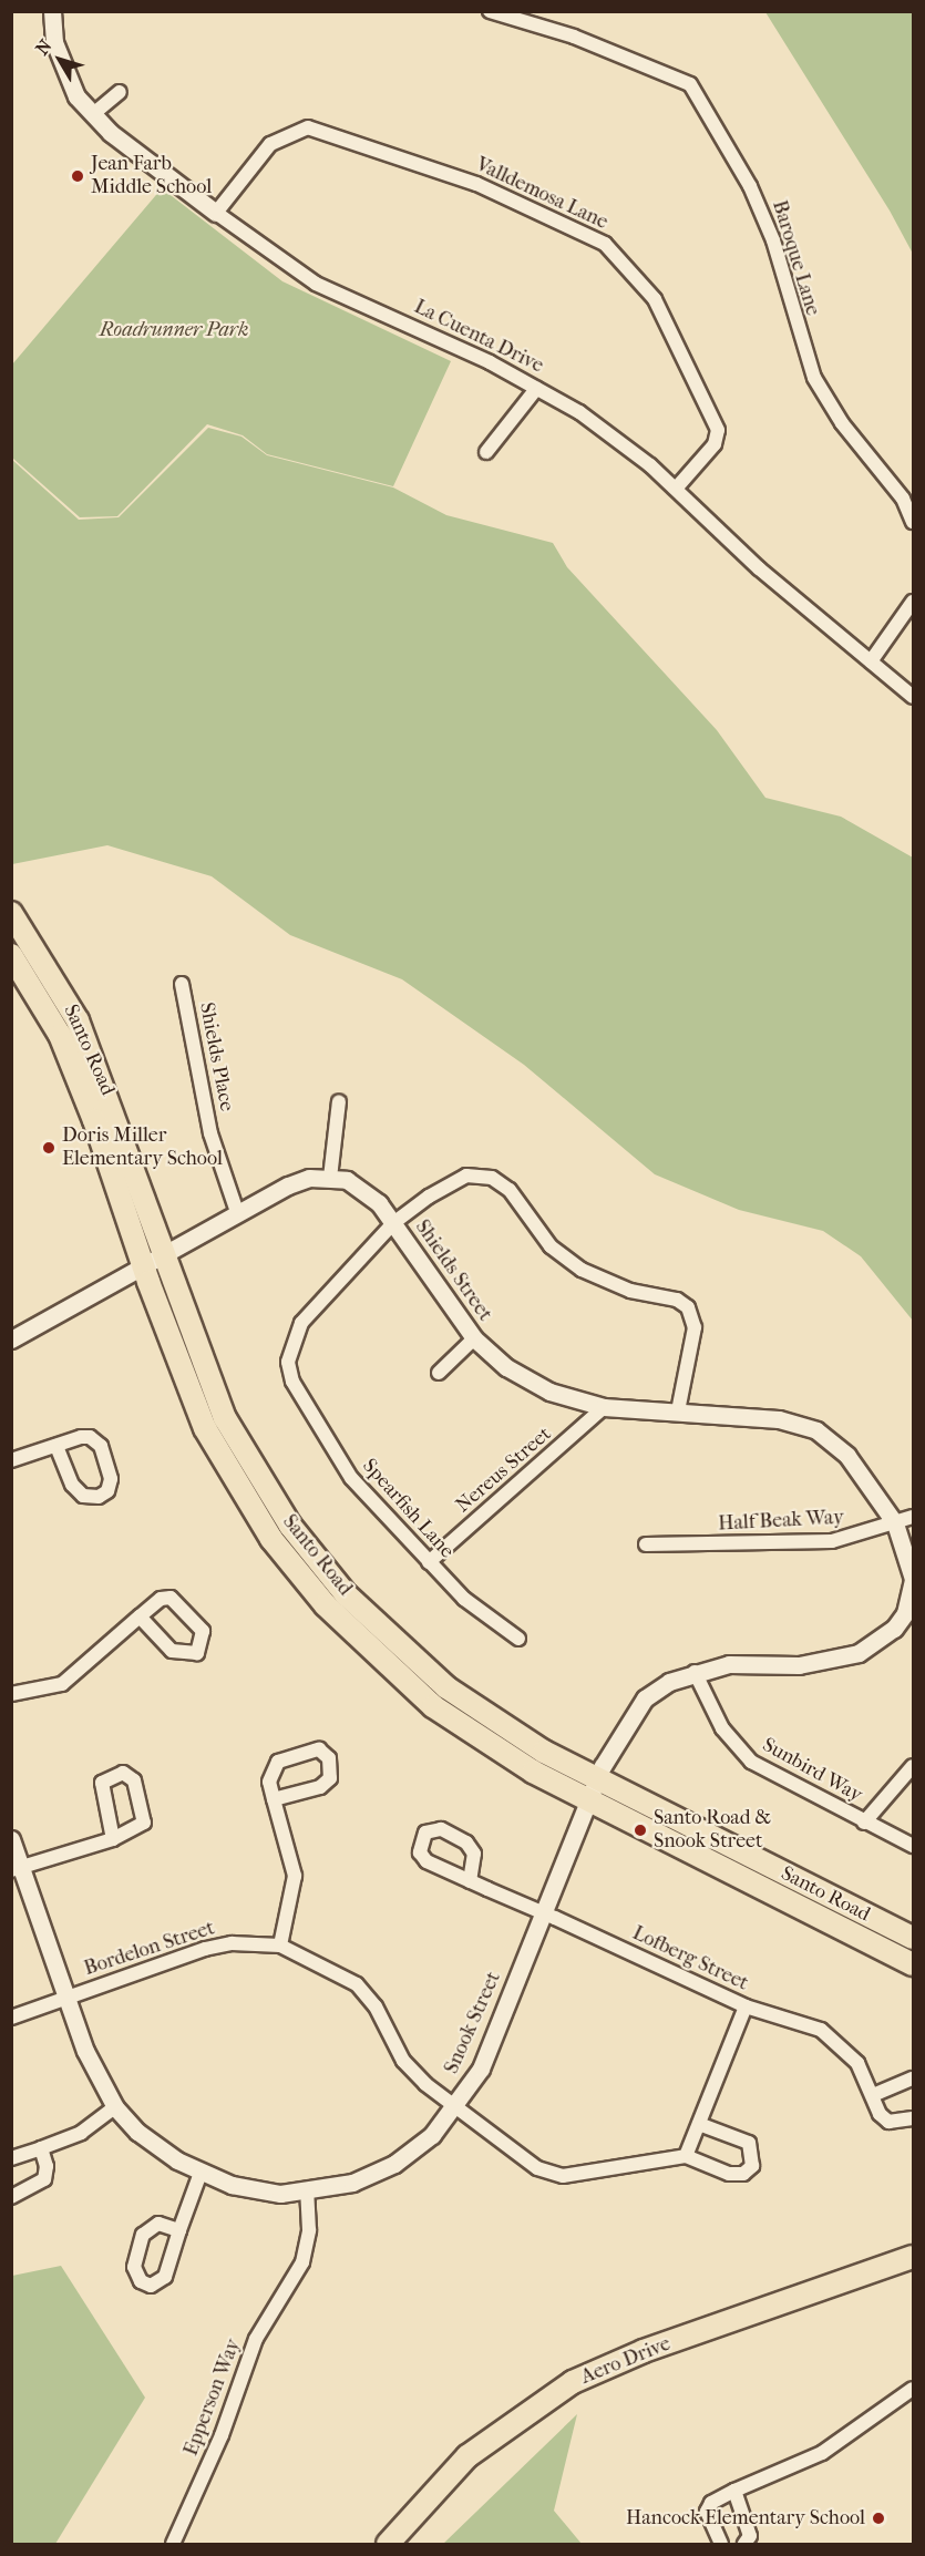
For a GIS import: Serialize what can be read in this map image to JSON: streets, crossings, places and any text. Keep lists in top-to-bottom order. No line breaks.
{"streets":{"main road":["Santo Road","Aero Drive"],"street":["Valldemosa Lane","Baroque Lane","La Cuenta Drive","Shields Place","Shields Street","Nereus Street","Spearfish Lane","Half Beak Way","Sunbird Way","Bordelon Street","Lofberg Street","Snook Street","Epperson Way"]},"crossings":[["Valldemosa Lane","La Cuenta Drive"],["Santo Road","Snook Street"],["Shields Street","Nereus Street"],["Shields Street","Spearfish Lane"],["Shields Street","Half Beak Way"],["Shields Street","Snook Street"],["Nereus Street","Spearfish Lane"],["Half Beak Way","Snook Street"],["Sunbird Way","Snook Street"],["Bordelon Street","Snook Street"],["Lofberg Street","Snook Street"],["Snook Street","Epperson Way"]],"parks":["Roadrunner Park"],"places":["Jean Farb Middle School","Doris Miller Elementary School","Santo Road & Snook Street","Hancock Elementary School"],"north":"top left"}
